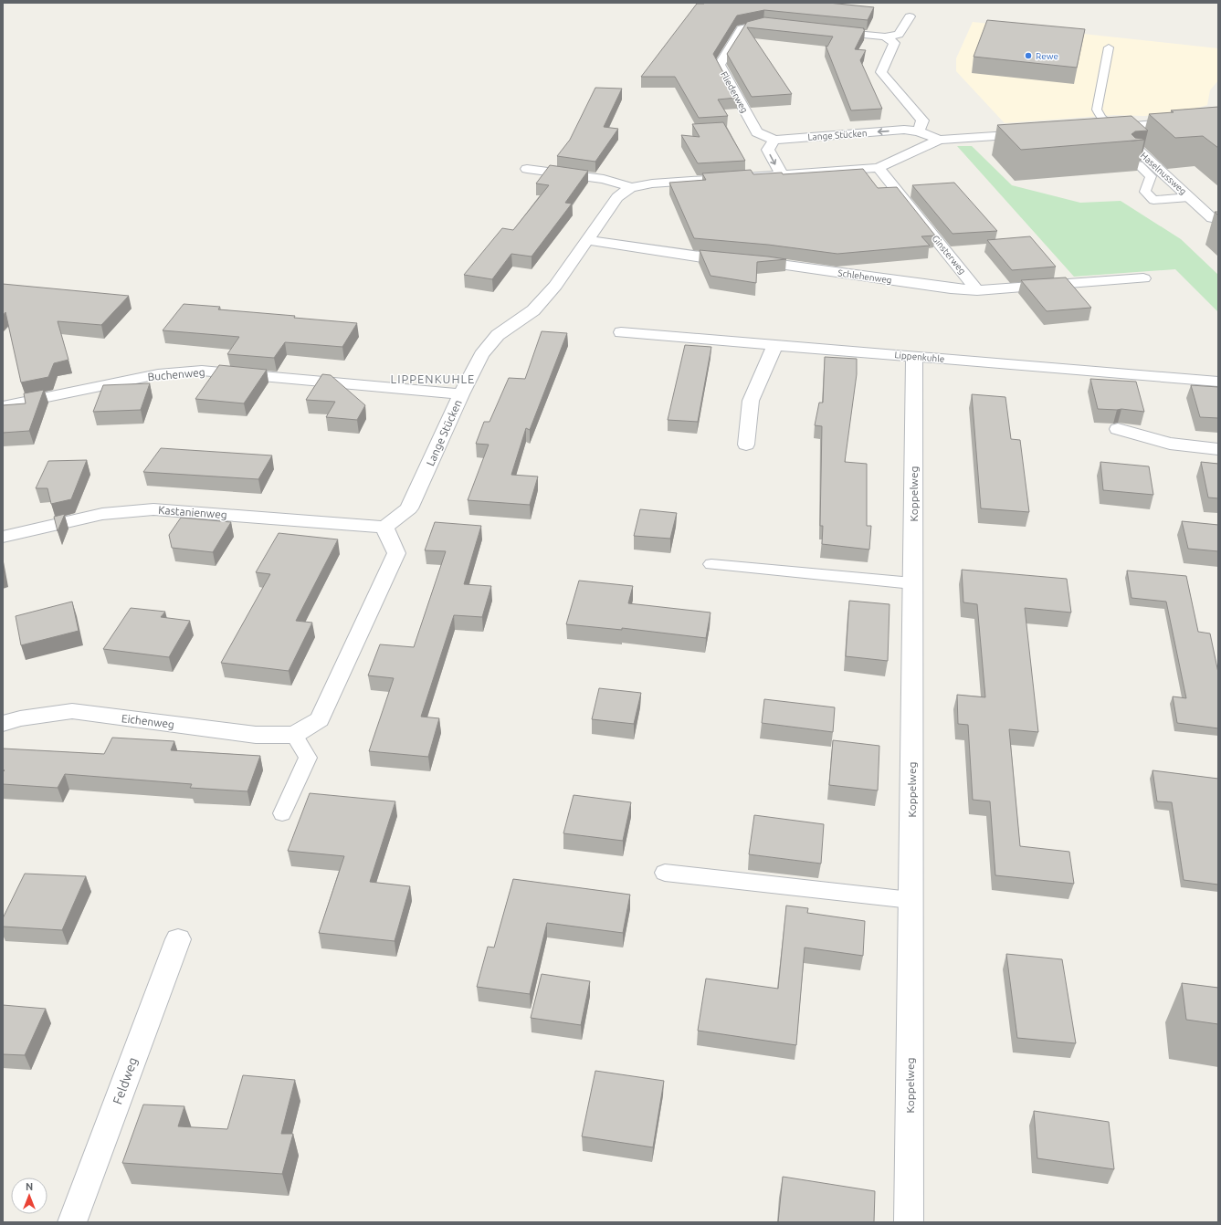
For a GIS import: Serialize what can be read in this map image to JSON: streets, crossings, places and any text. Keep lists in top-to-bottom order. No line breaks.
{"streets":{"street":["Fliederweg","Lange Stücken","Haselnussweg","Ginsterweg","Schlehenweg","Lippenkuhle","Buchenweg","Koppelweg","Kastanienweg","Eichenweg","Feldweg"]},"crossings":[["Fliederweg","Lange Stücken"],["Lange Stücken","Ginsterweg"],["Lange Stücken","Schlehenweg"],["Lange Stücken","Buchenweg"],["Lange Stücken","Kastanienweg"],["Ginsterweg","Schlehenweg"],["Lippenkuhle","Koppelweg"]],"districts":["LIPPENKUHLE"],"places":["Rewe"],"north":"top"}
